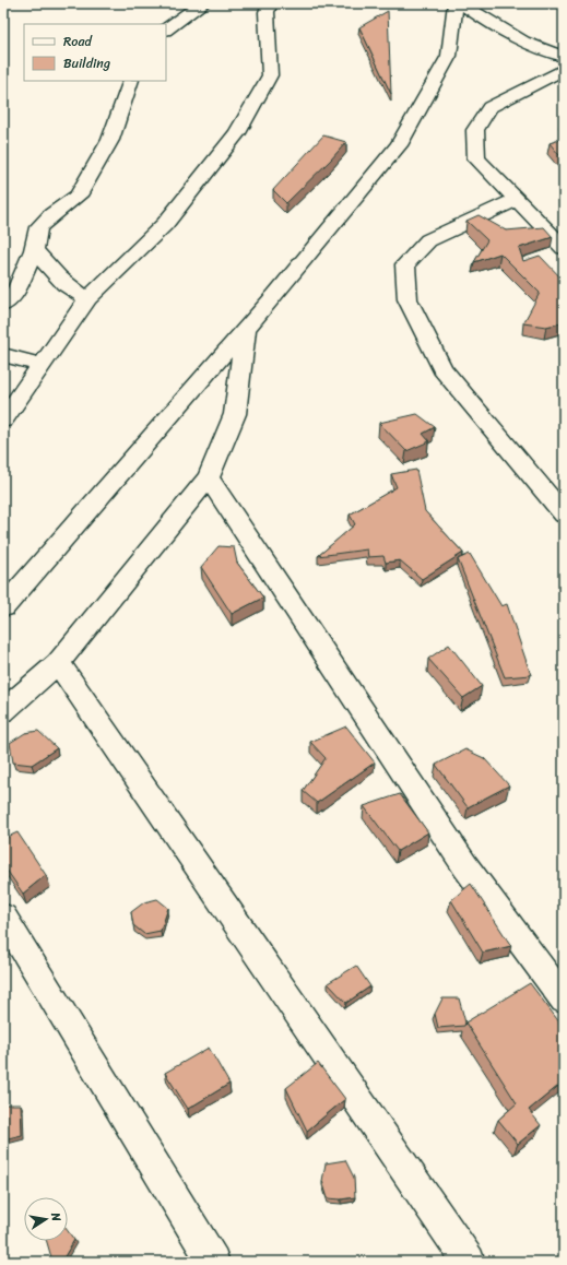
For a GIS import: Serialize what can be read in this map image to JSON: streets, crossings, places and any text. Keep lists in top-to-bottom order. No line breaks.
{"legend":["Road","Building"],"north":"right"}
